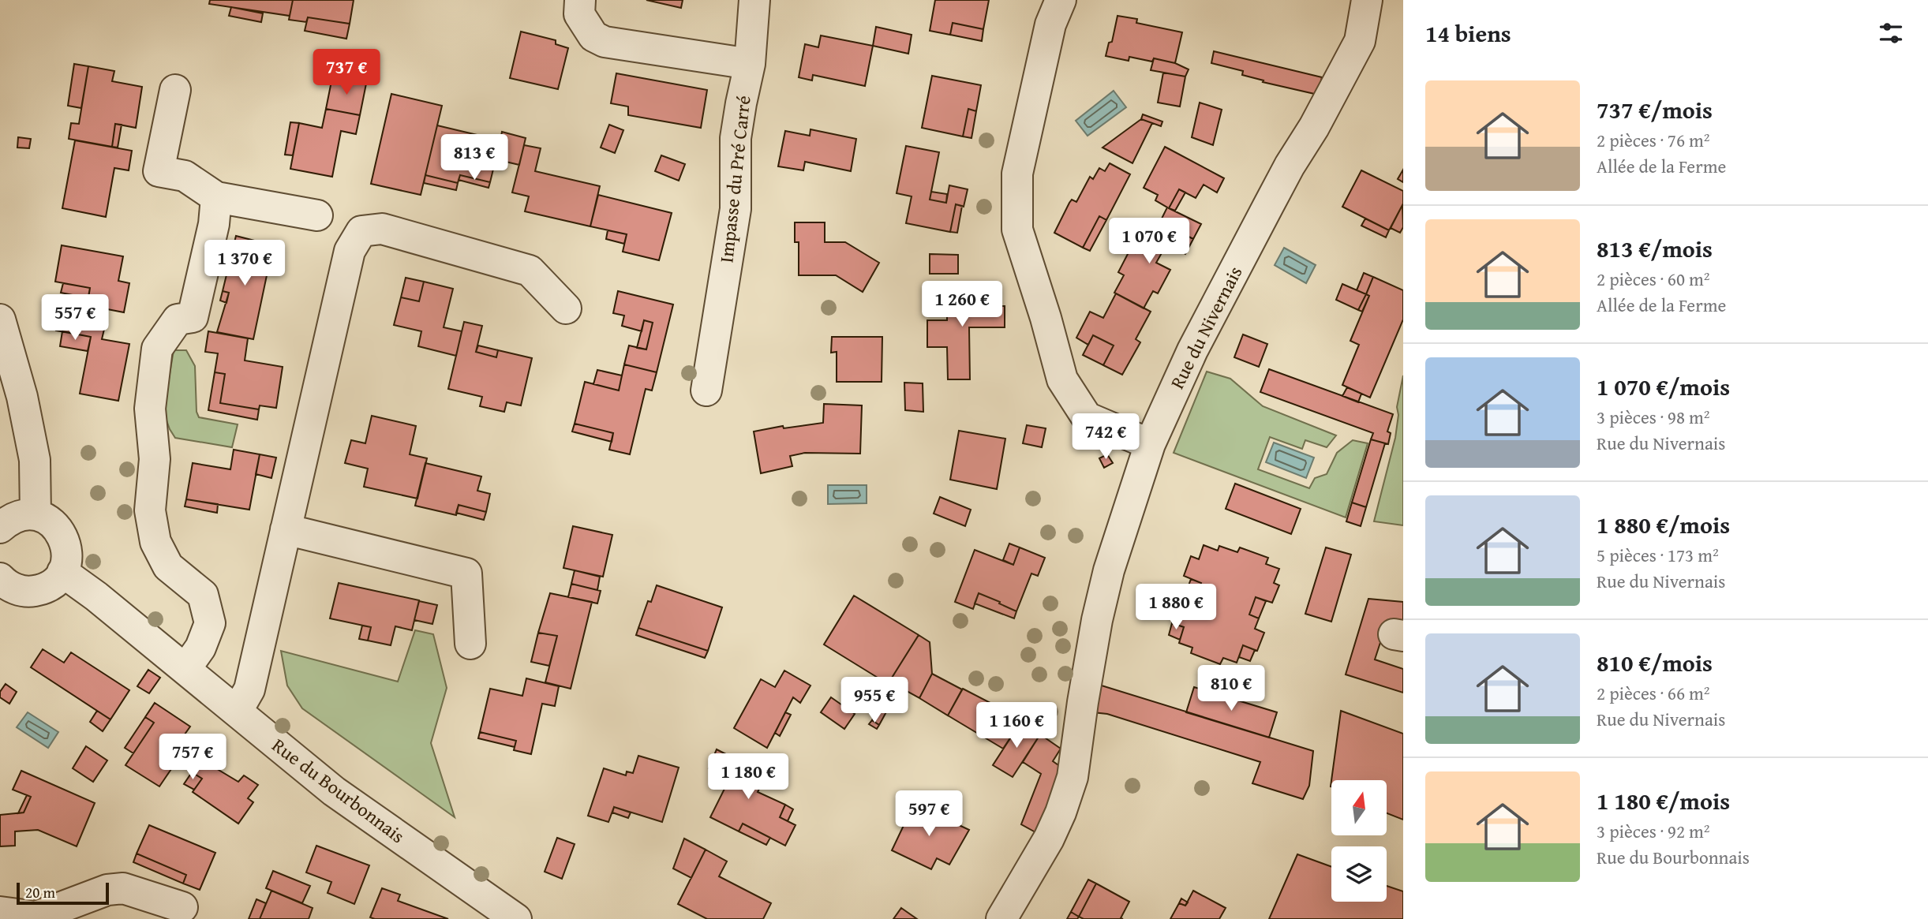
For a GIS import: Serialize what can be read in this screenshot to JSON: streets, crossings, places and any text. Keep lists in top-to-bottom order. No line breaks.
{"streets":{"street":["Impasse du Pré Carré","Rue du Nivernais","Rue du Bourbonnais"]},"scale_bar":"20 m","north":"top","page":{"heading":"14 biens","price":["737 €","813 €","1 070 €","1 370 €","1 260 €","557 €","742 €","1 880 €","810 €","955 €","1 160 €","757 €","1 180 €","597 €"],"list":[{"name":"737 €/mois","note":"2 pièces · 76 m² · Allée de la Ferme"},{"name":"813 €/mois","note":"2 pièces · 60 m² · Allée de la Ferme"},{"name":"1 070 €/mois","note":"3 pièces · 98 m² · Rue du Nivernais"},{"name":"1 880 €/mois","note":"5 pièces · 173 m² · Rue du Nivernais"},{"name":"810 €/mois","note":"2 pièces · 66 m² · Rue du Nivernais"},{"name":"1 180 €/mois","note":"3 pièces · 92 m² · Rue du Bourbonnais"}],"scale":"20 m"}}
